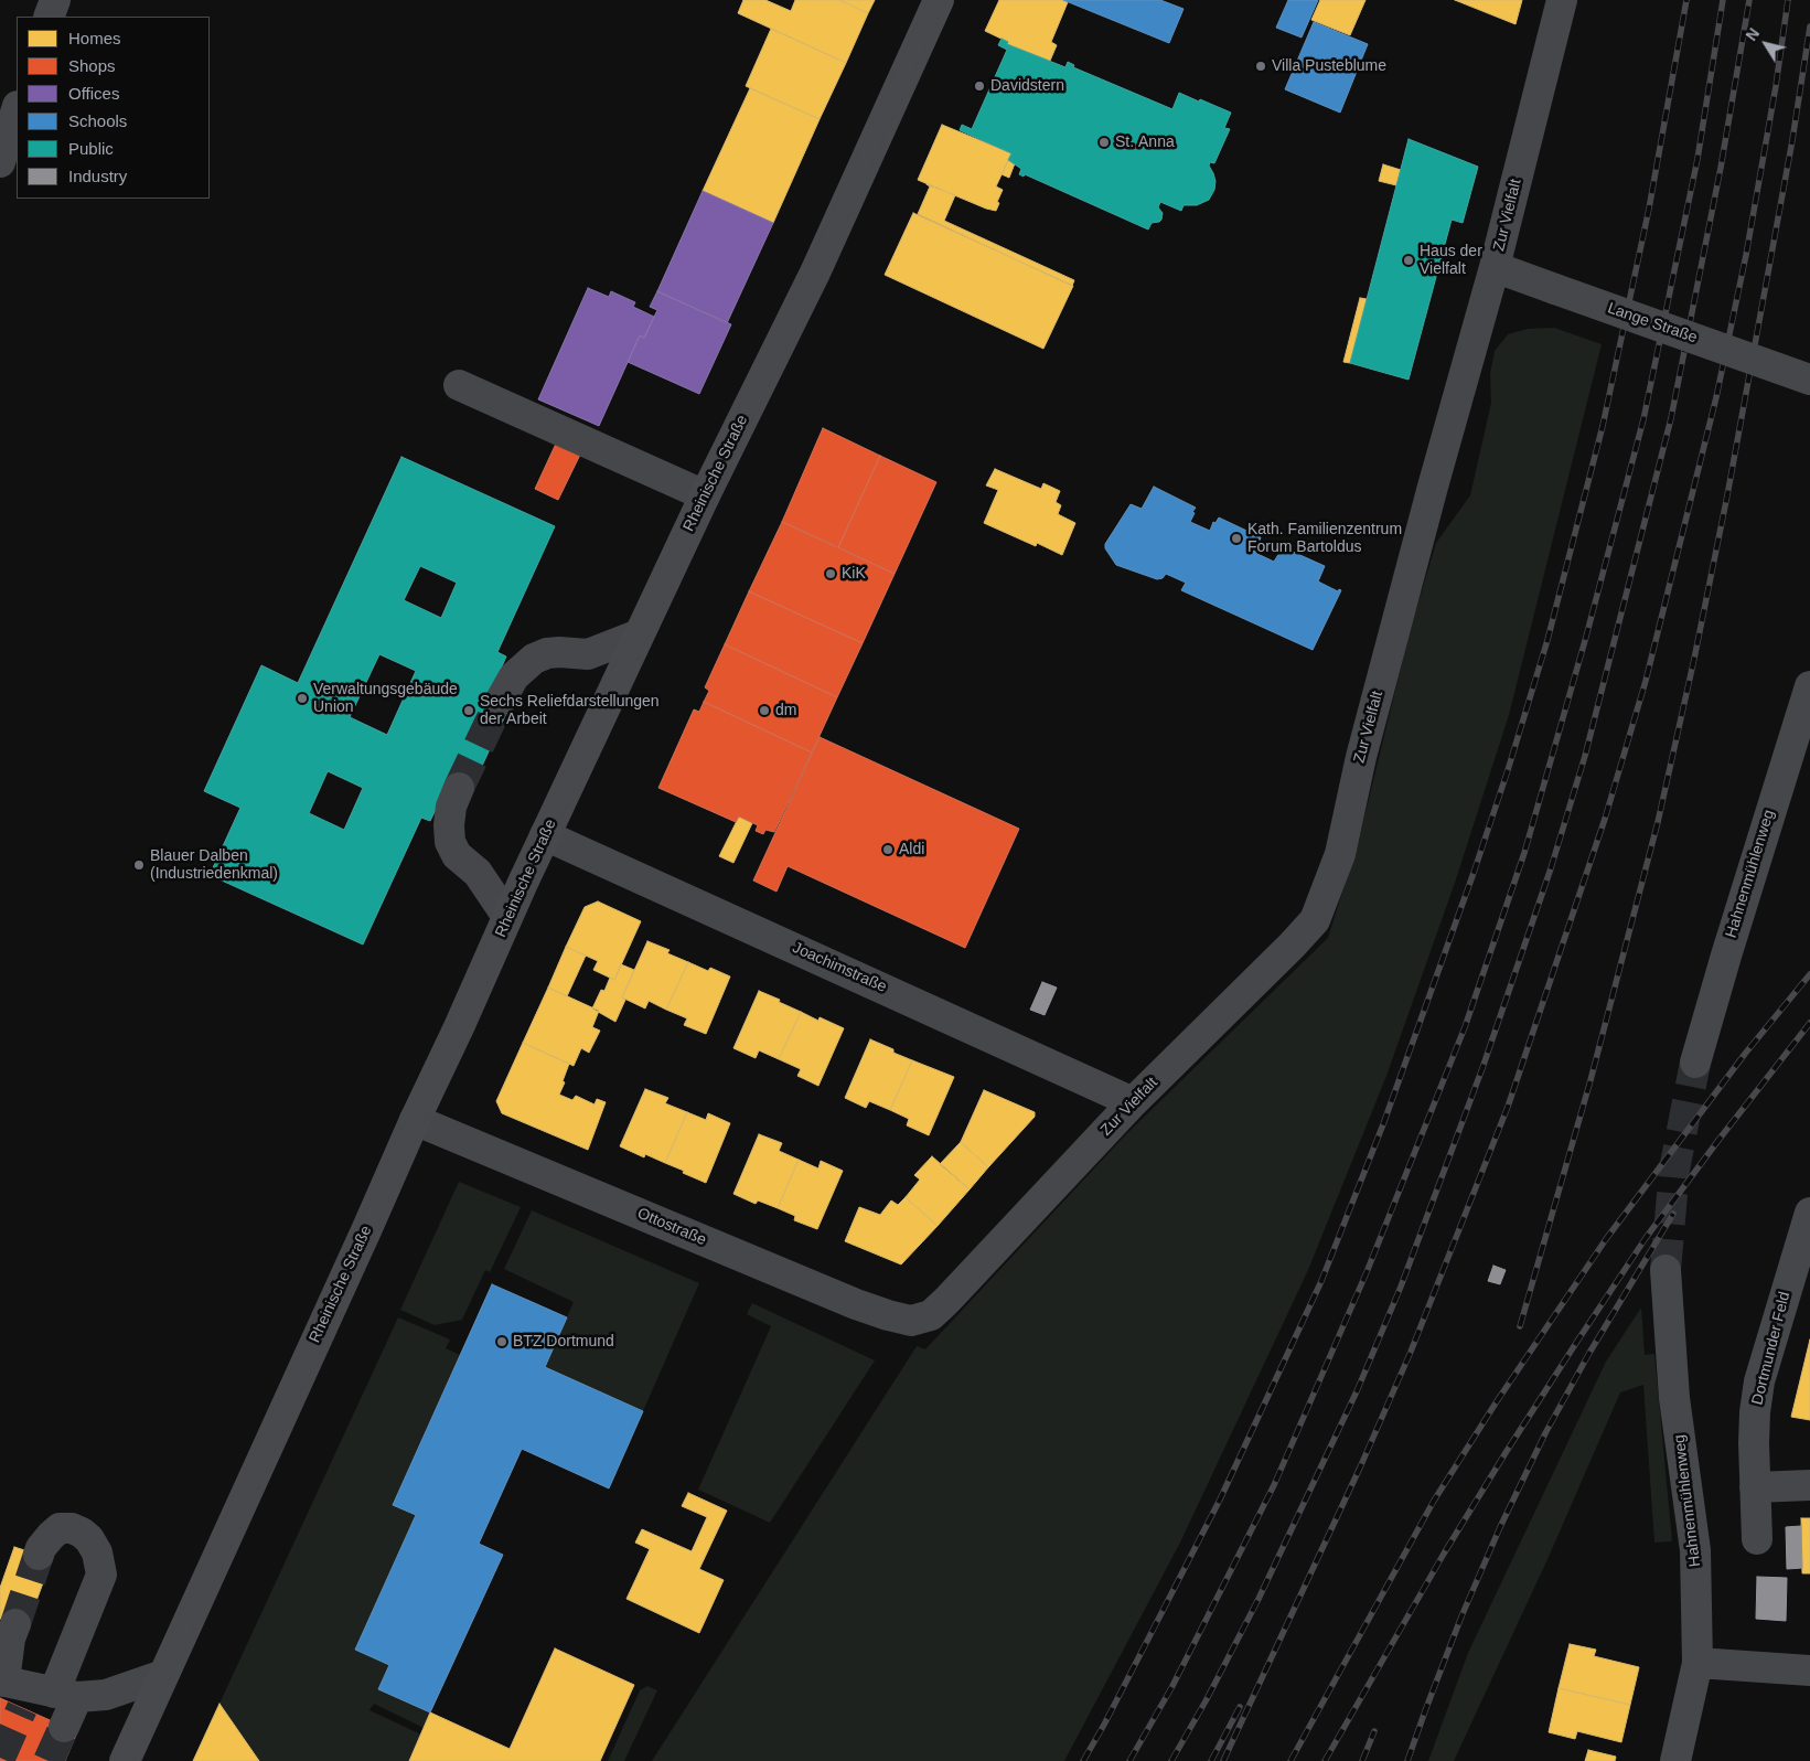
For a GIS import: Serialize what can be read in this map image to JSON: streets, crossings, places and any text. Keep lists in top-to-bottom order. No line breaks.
{"streets":{"main road":["Rheinische Straße"],"street":["Zur Vielfalt","Lange Straße","Hahnenmühlenweg","Joachimstraße","Ottostraße","Dortmunder Feld"]},"crossings":[["Zur Vielfalt","Lange Straße"],["Zur Vielfalt","Joachimstraße"],["Zur Vielfalt","Ottostraße"],["Rheinische Straße","Joachimstraße"],["Rheinische Straße","Ottostraße"]],"places":["Villa Pusteblume","Davidstern","St. Anna","Haus der Vielfalt","Kath. Familienzentrum Forum Bartoldus","KiK","Verwaltungsgebäude Union","Sechs Reliefdarstellungen der Arbeit","dm","Aldi","Blauer Dalben (Industriedenkmal)","BTZ Dortmund"],"legend":["Homes","Shops","Offices","Schools","Public","Industry"],"north":"top left"}
